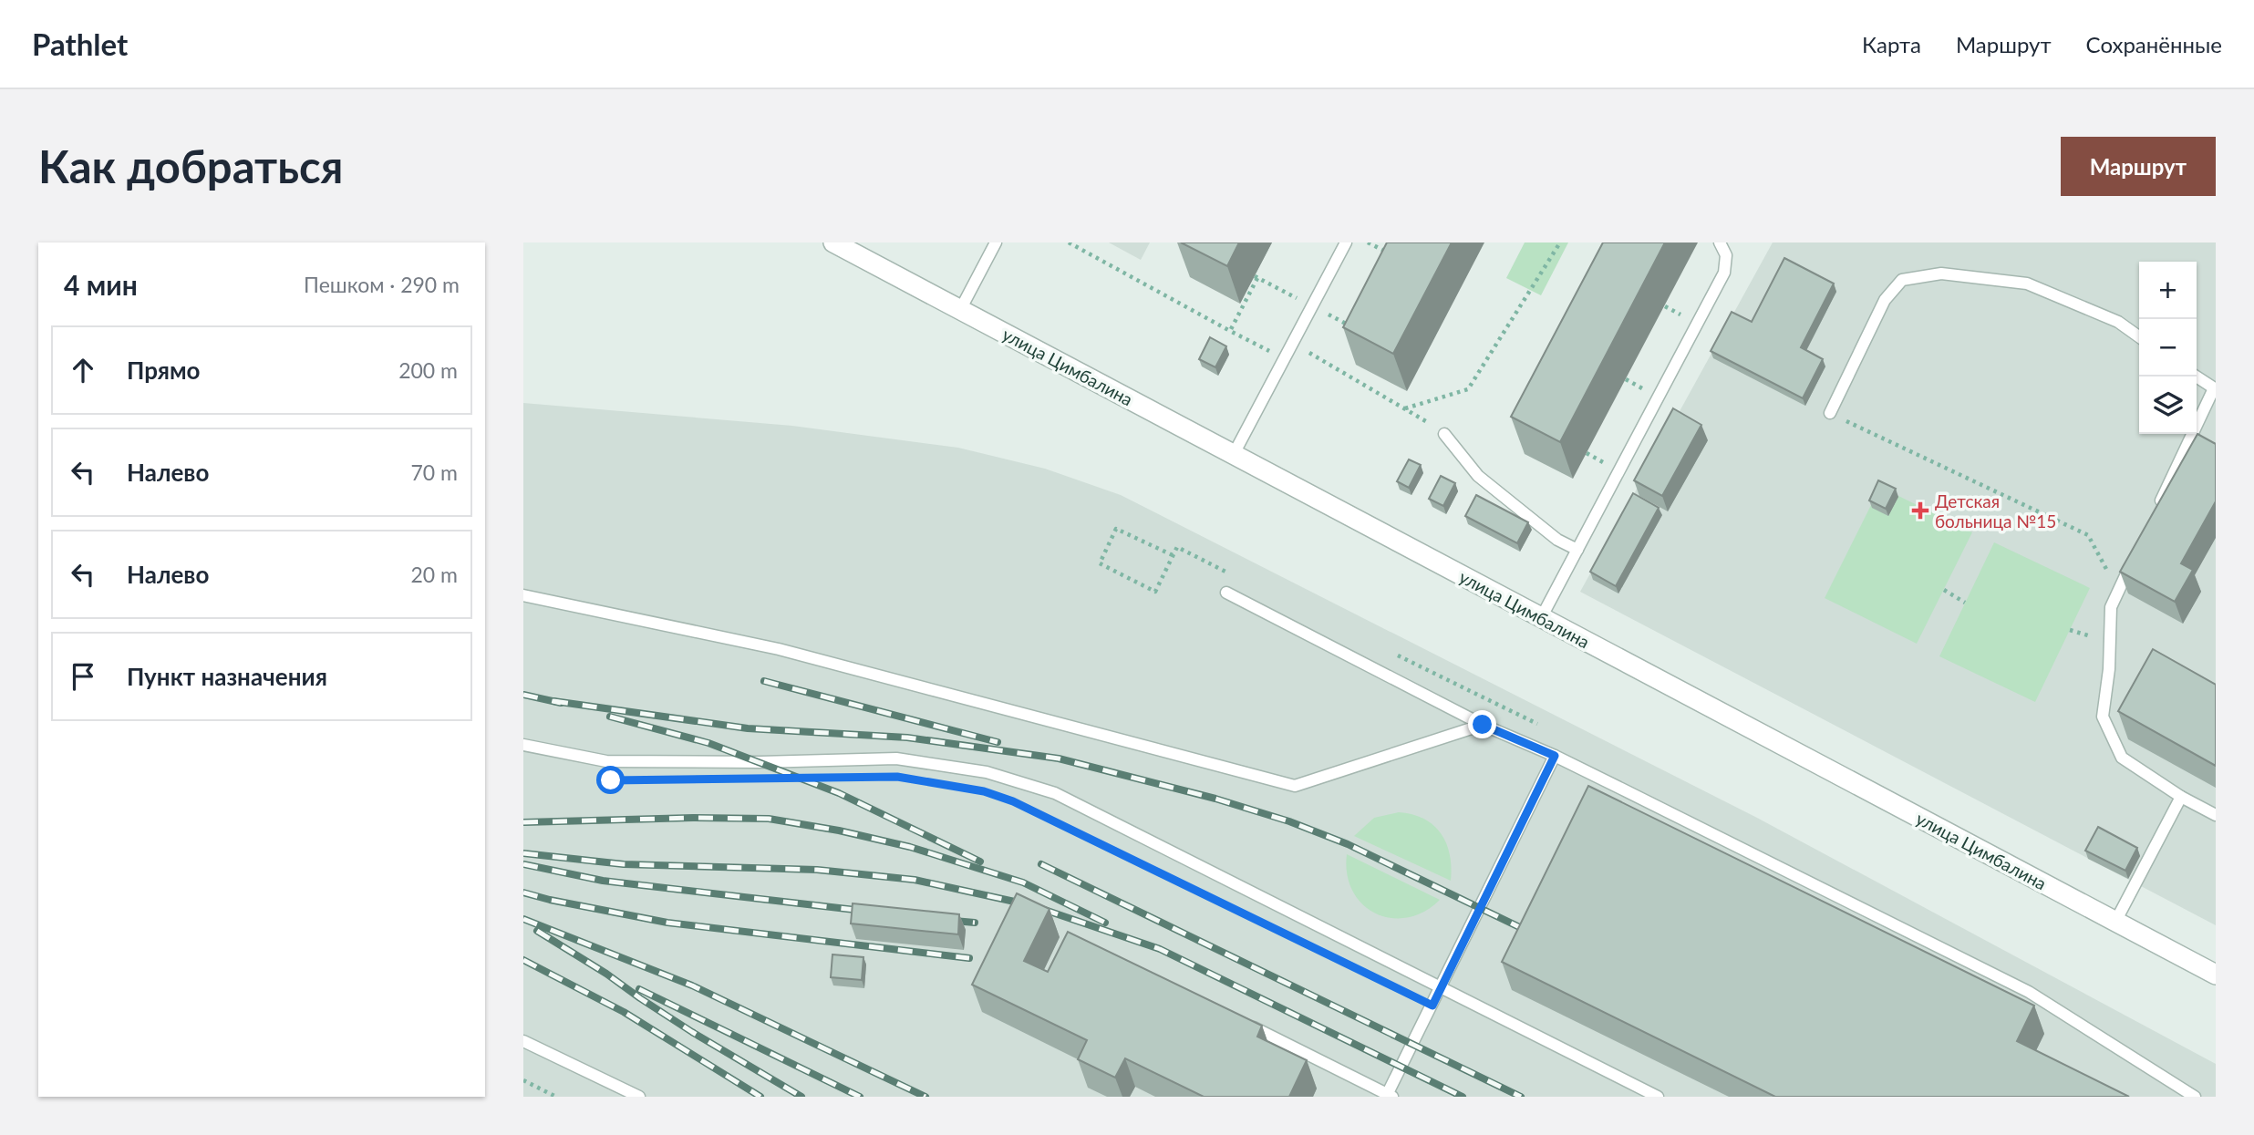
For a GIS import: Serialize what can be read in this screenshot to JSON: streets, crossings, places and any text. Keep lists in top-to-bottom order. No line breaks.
{"streets":{"street":["улица Цимбалина"]},"places":{"health":["Детская больница №15"]},"page":{"header":"Pathlet","nav":["Карта","Маршрут","Сохранённые"],"buttons":"Маршрут","title":"Как добраться","heading":["4 мин","Пешком · 290 m"],"map_buttons":["+","−"],"list":[["Прямо","200 m"],["Налево","70 m"],["Налево","20 m"],"Пункт назначения"]}}
